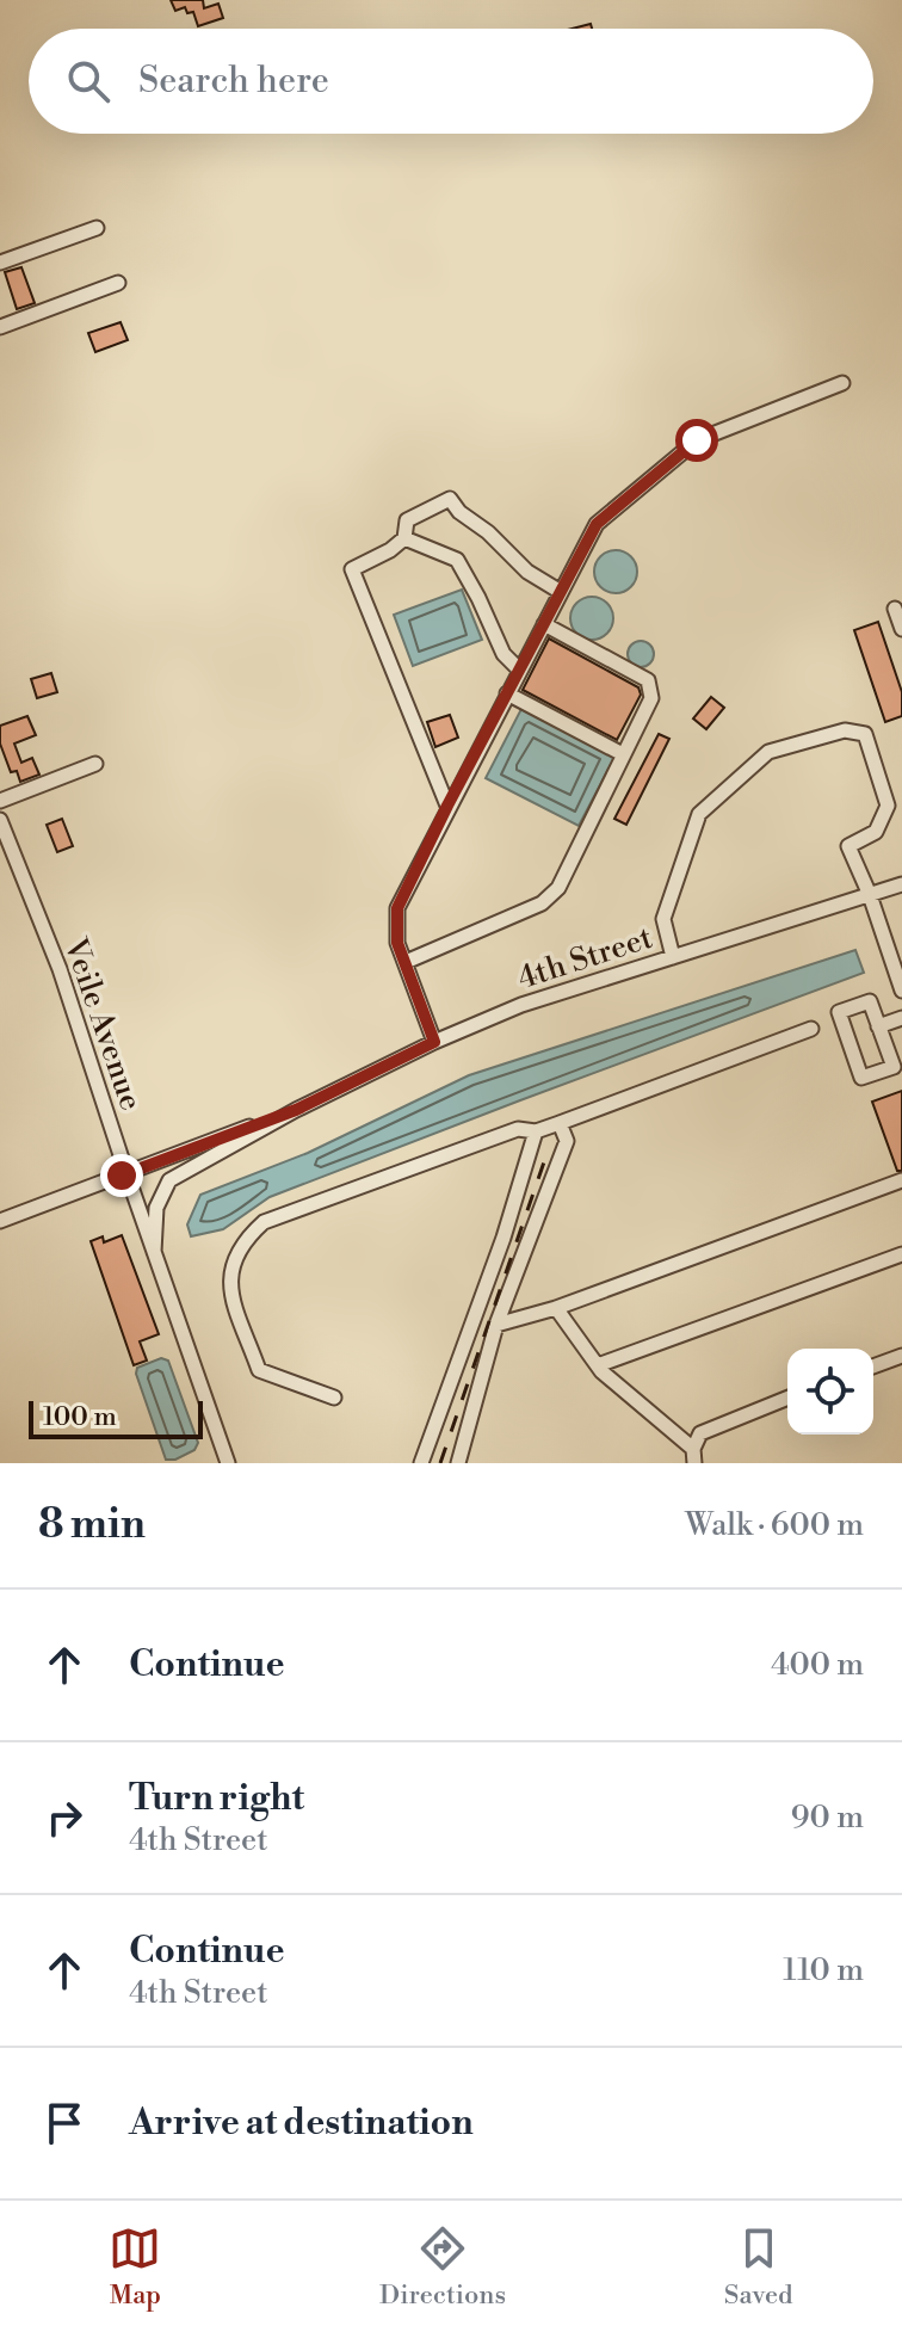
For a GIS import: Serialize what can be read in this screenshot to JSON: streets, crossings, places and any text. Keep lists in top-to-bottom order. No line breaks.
{"streets":{"street":["4th Street","Veile Avenue"]},"scale_bar":"100 m","page":{"search":"Search here","scale":"100 m","heading":["8 min","Walk · 600 m"],"list":[["Continue","400 m"],["Turn right","4th Street","90 m"],["Continue","4th Street","110 m"],"Arrive at destination"],"nav":["Map","Directions","Saved"]}}
